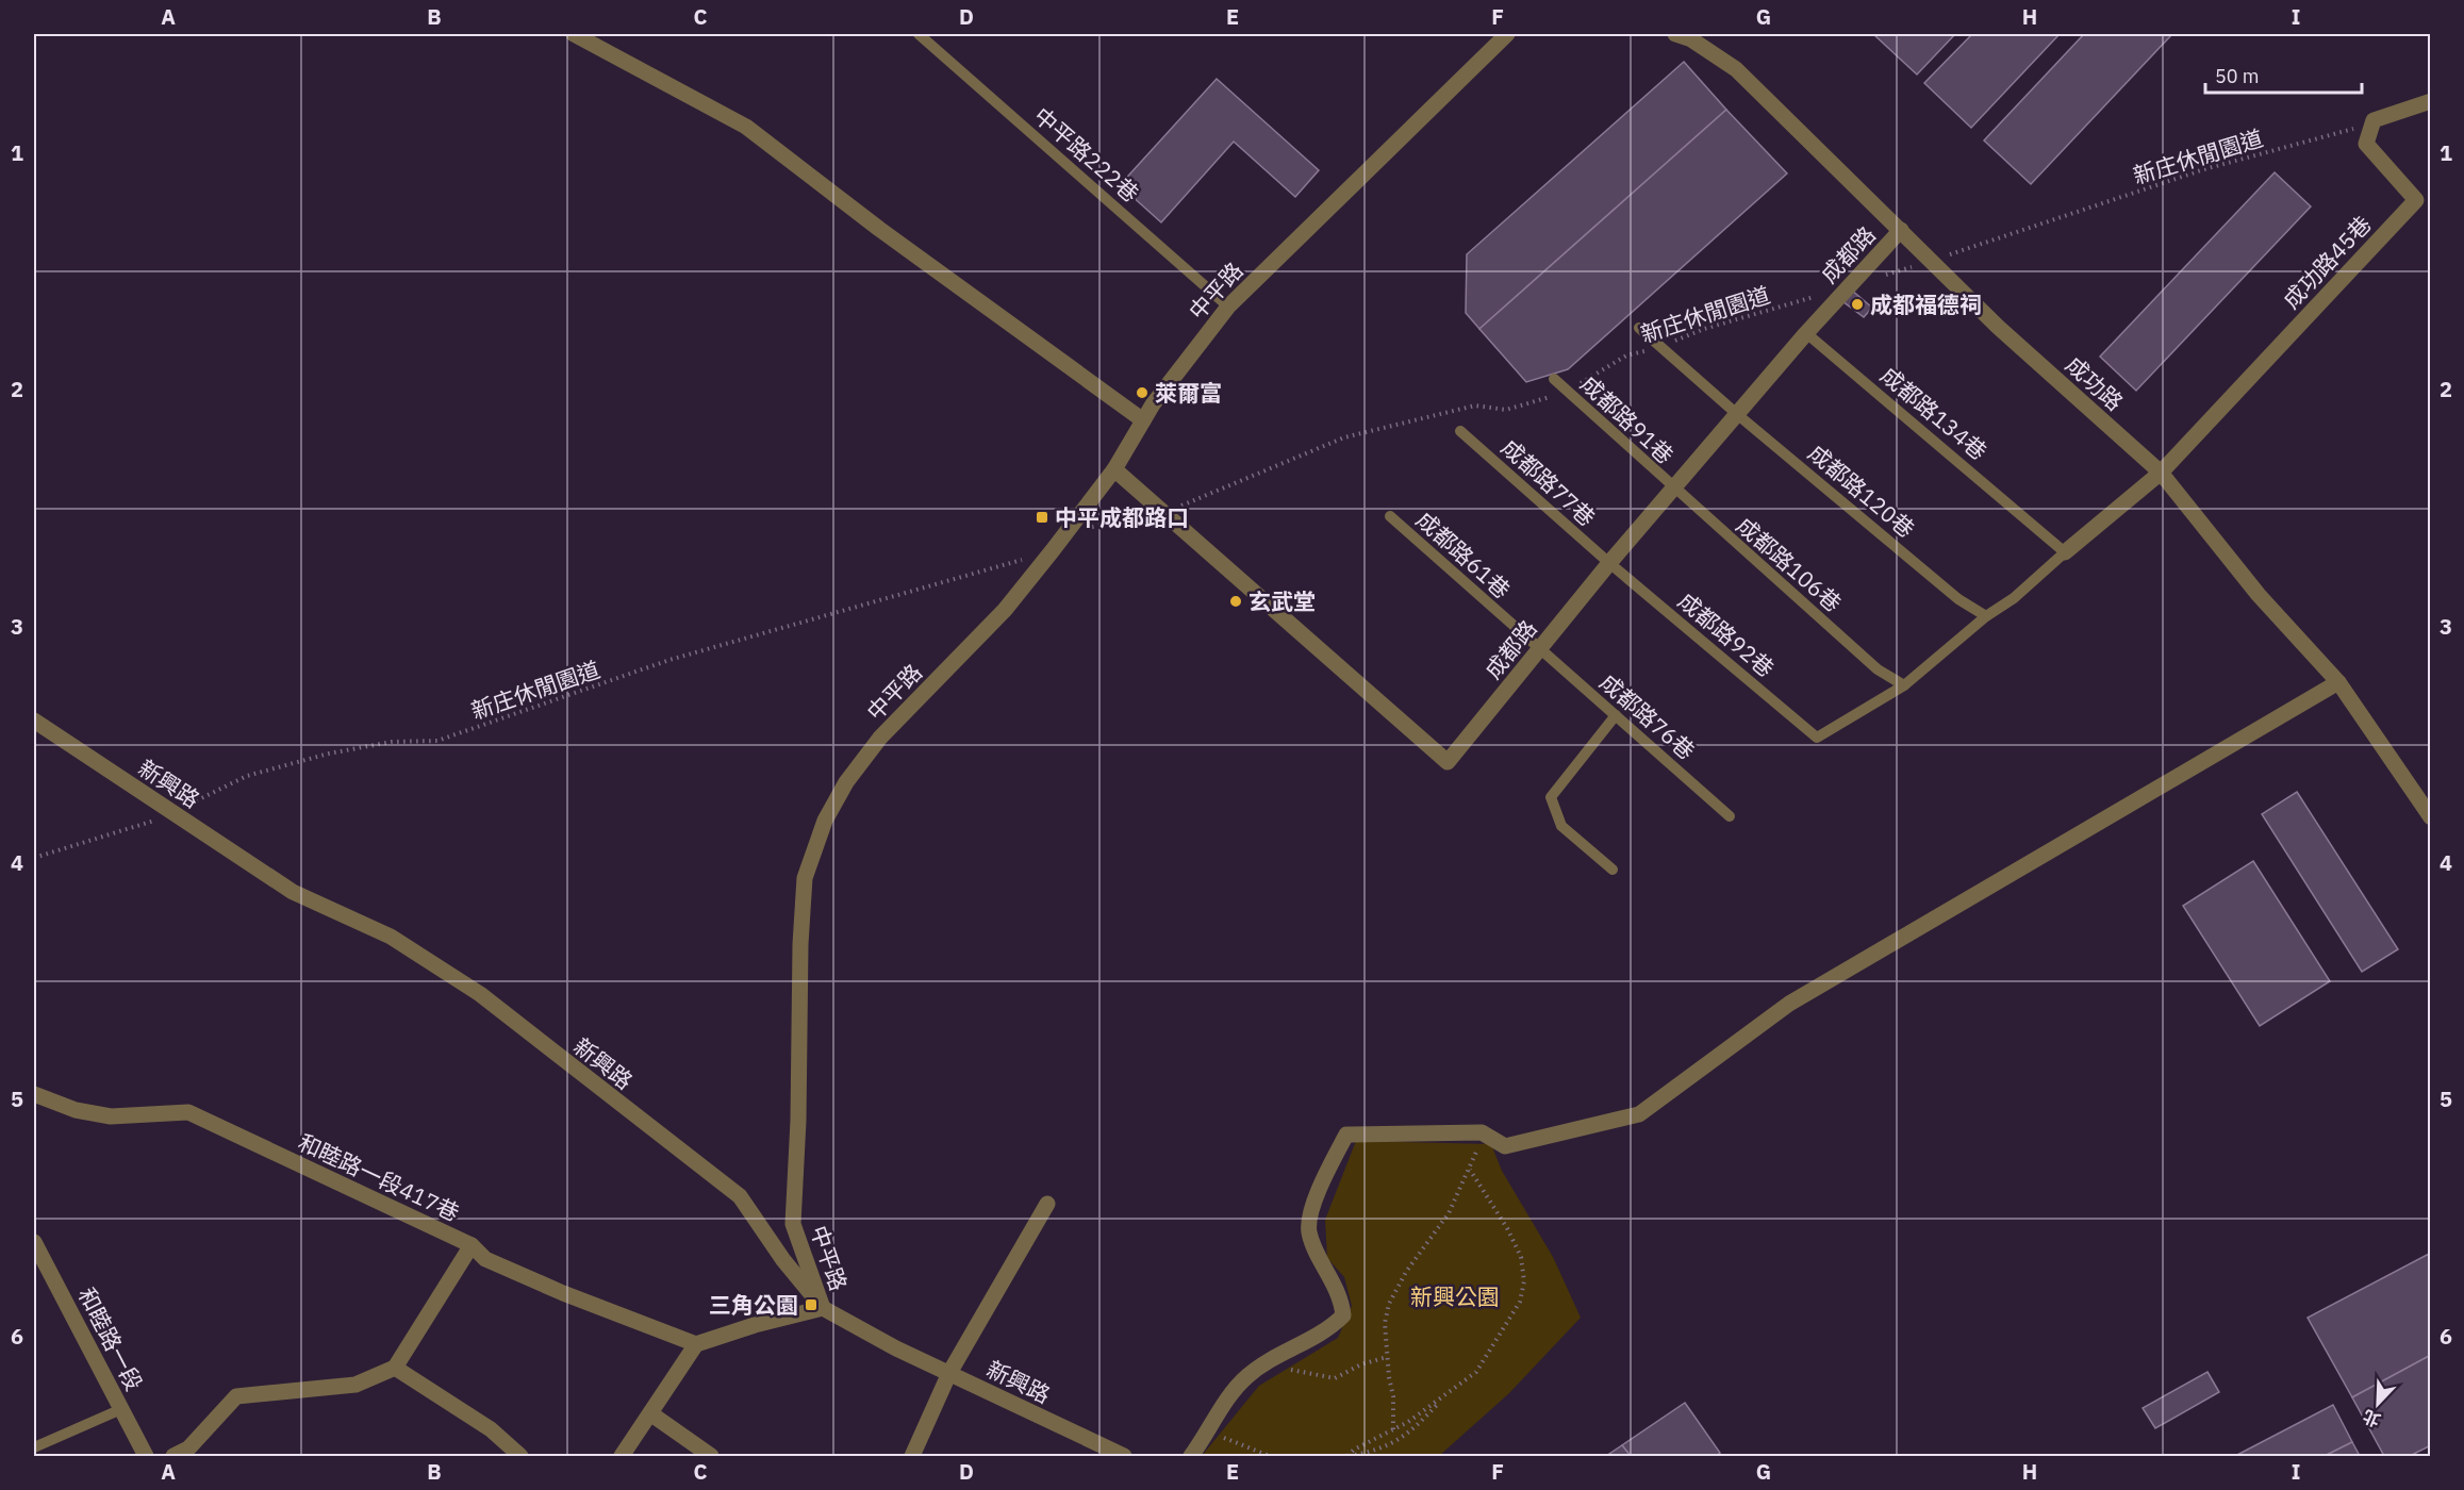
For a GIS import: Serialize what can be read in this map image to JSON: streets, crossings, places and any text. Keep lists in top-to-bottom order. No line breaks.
{"streets":{"street":["成都路","成功路45巷","中平路","成功路","新興路","和睦路一段417巷","和睦路一段"],"lane":["中平路222巷","成都路134巷","成都路91巷","成都路77巷","成都路120巷","成都路61巷","成都路106巷","成都路92巷","成都路76巷"],"path":["新庄休閒園道"]},"crossings":[["中平路222巷","中平路"],["新庄休閒園道","成都路"],["新庄休閒園道","中平路"],["新庄休閒園道","成功路"],["新庄休閒園道","成都路91巷"],["新庄休閒園道","成都路120巷"],["新庄休閒園道","新興路"],["成都路","中平路"],["成都路","成功路"],["成都路","成都路134巷"],["成都路","成都路91巷"],["成都路","成都路77巷"],["成都路","成都路120巷"],["成都路","成都路61巷"],["成都路","成都路106巷"],["成都路","成都路92巷"],["成都路","成都路76巷"],["成功路45巷","成功路"],["中平路","新興路"],["中平路","和睦路一段417巷"],["成都路91巷","成都路106巷"],["成都路77巷","成都路92巷"],["成都路61巷","成都路76巷"],["成都路106巷","成都路92巷"]],"parks":["新興公園"],"places":{"other":["成都福德祠","萊爾富","玄武堂"],"transit":["中平成都路口","三角公園"]},"scale_bar":"50 m","north":"bottom left","grid":{"columns":["A","B","C","D","E","F","G","H","I"],"rows":["1","2","3","4","5","6"]}}
